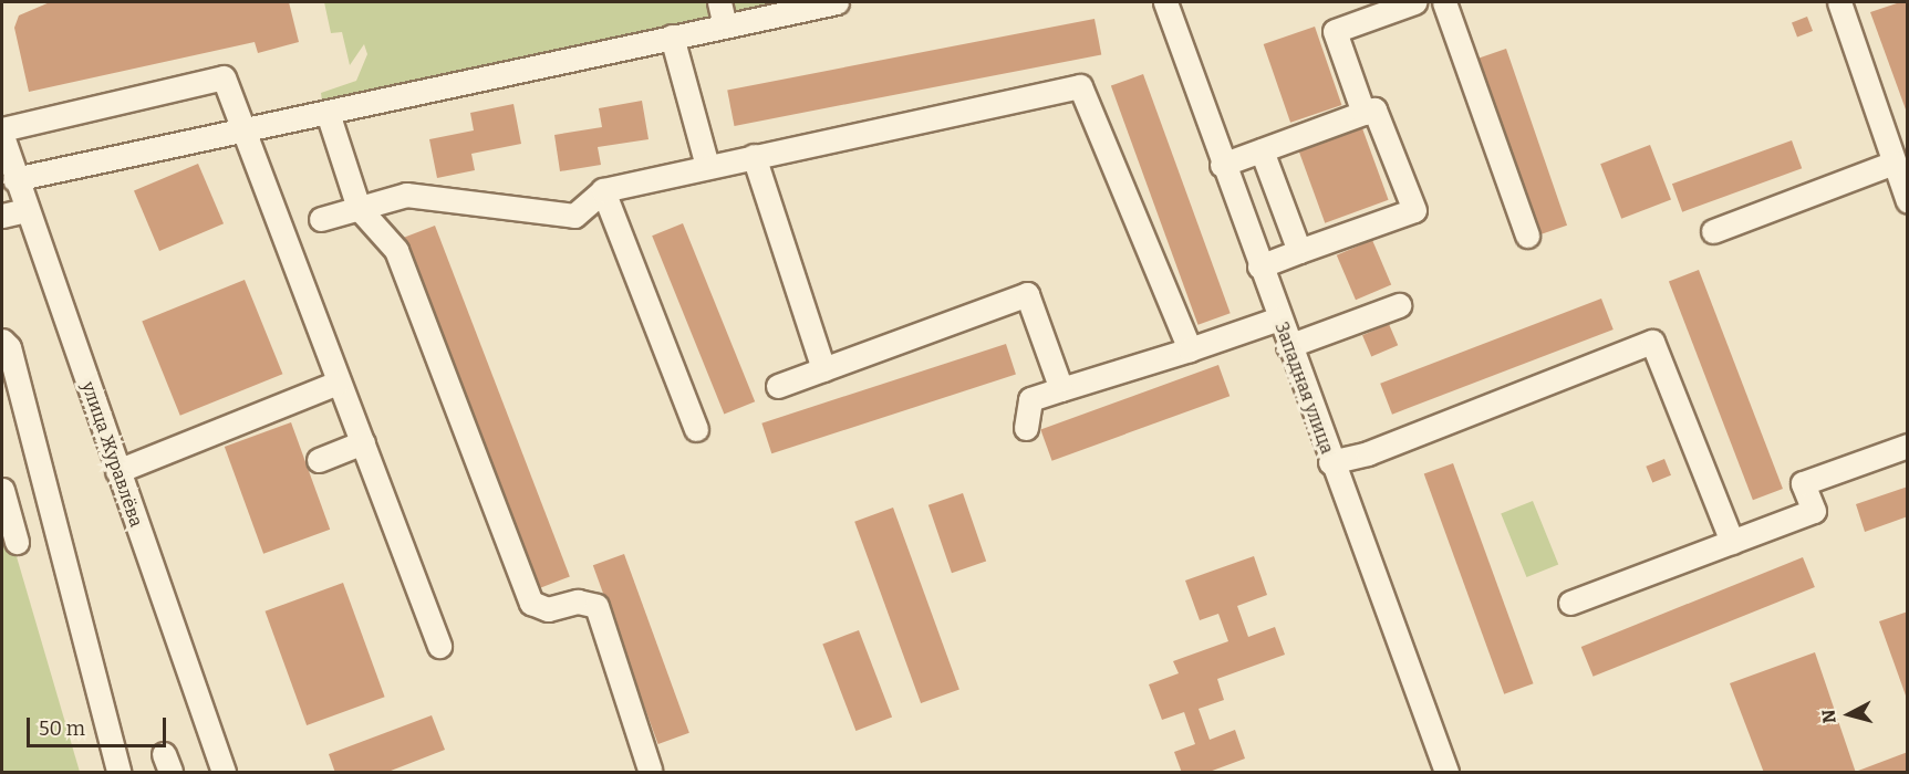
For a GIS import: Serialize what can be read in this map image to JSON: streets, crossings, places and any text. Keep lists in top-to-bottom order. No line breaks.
{"streets":{"street":["Западная улица","улица Журавлёва"]},"scale_bar":"50 m","north":"left"}
